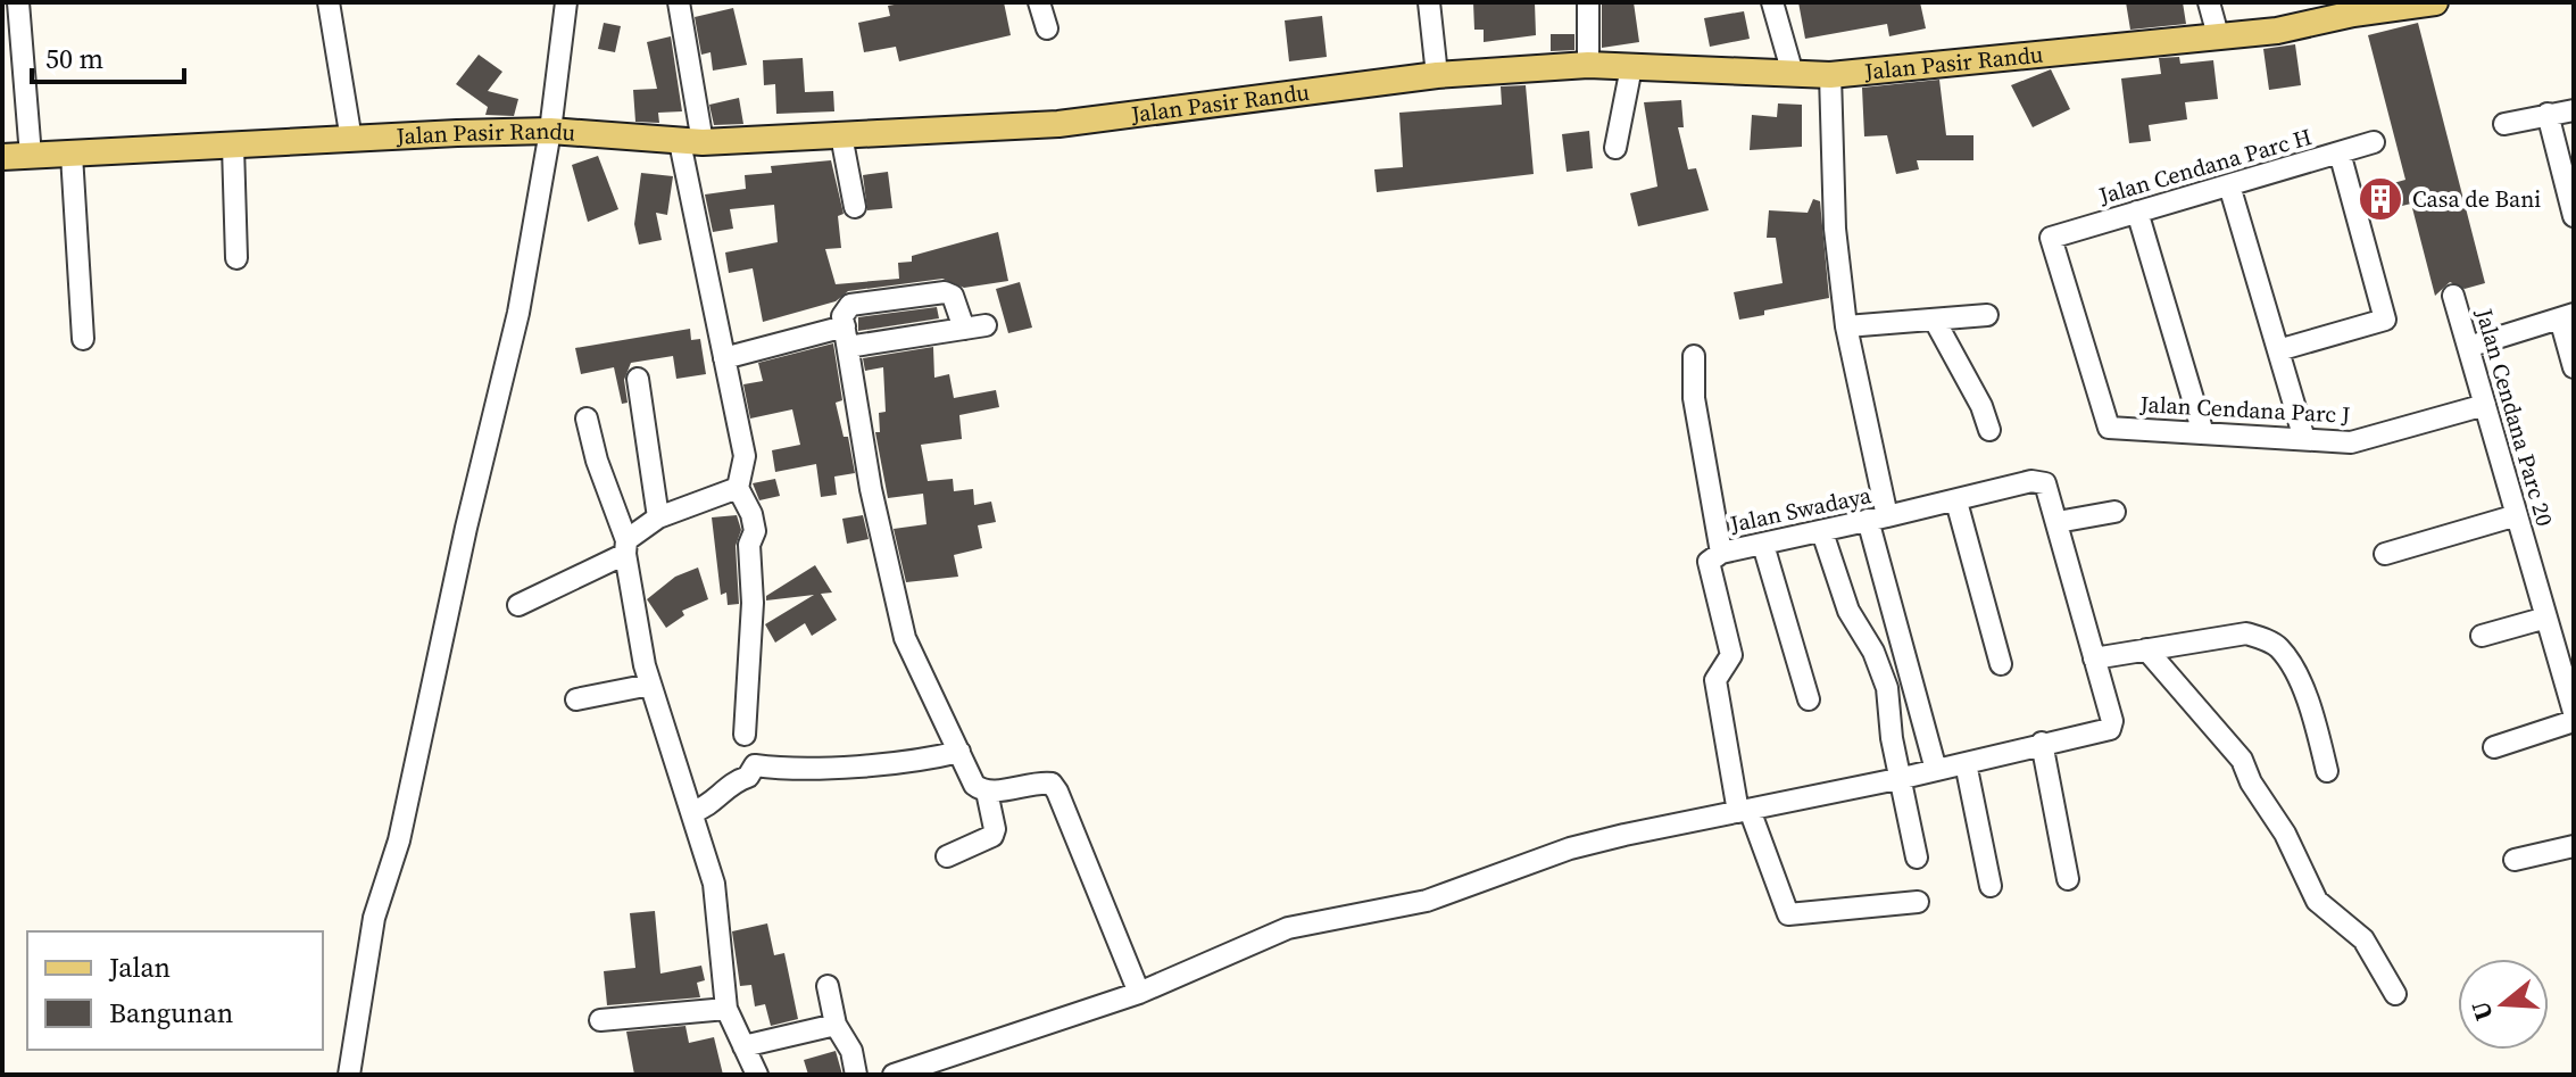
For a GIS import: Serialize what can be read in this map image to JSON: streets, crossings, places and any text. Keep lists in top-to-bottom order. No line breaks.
{"streets":{"main road":["Jalan Pasir Randu"],"street":["Jalan Cendana Parc H","Jalan Cendana Parc J","Jalan Cendana Parc 20","Jalan Swadaya"]},"crossings":[["Jalan Pasir Randu","Jalan Swadaya"],["Jalan Cendana Parc H","Jalan Cendana Parc J"],["Jalan Cendana Parc J","Jalan Cendana Parc 20"]],"places":{"building":["Casa de Bani"]},"legend":["Jalan","Bangunan"],"scale_bar":"50 m","north":"left"}
